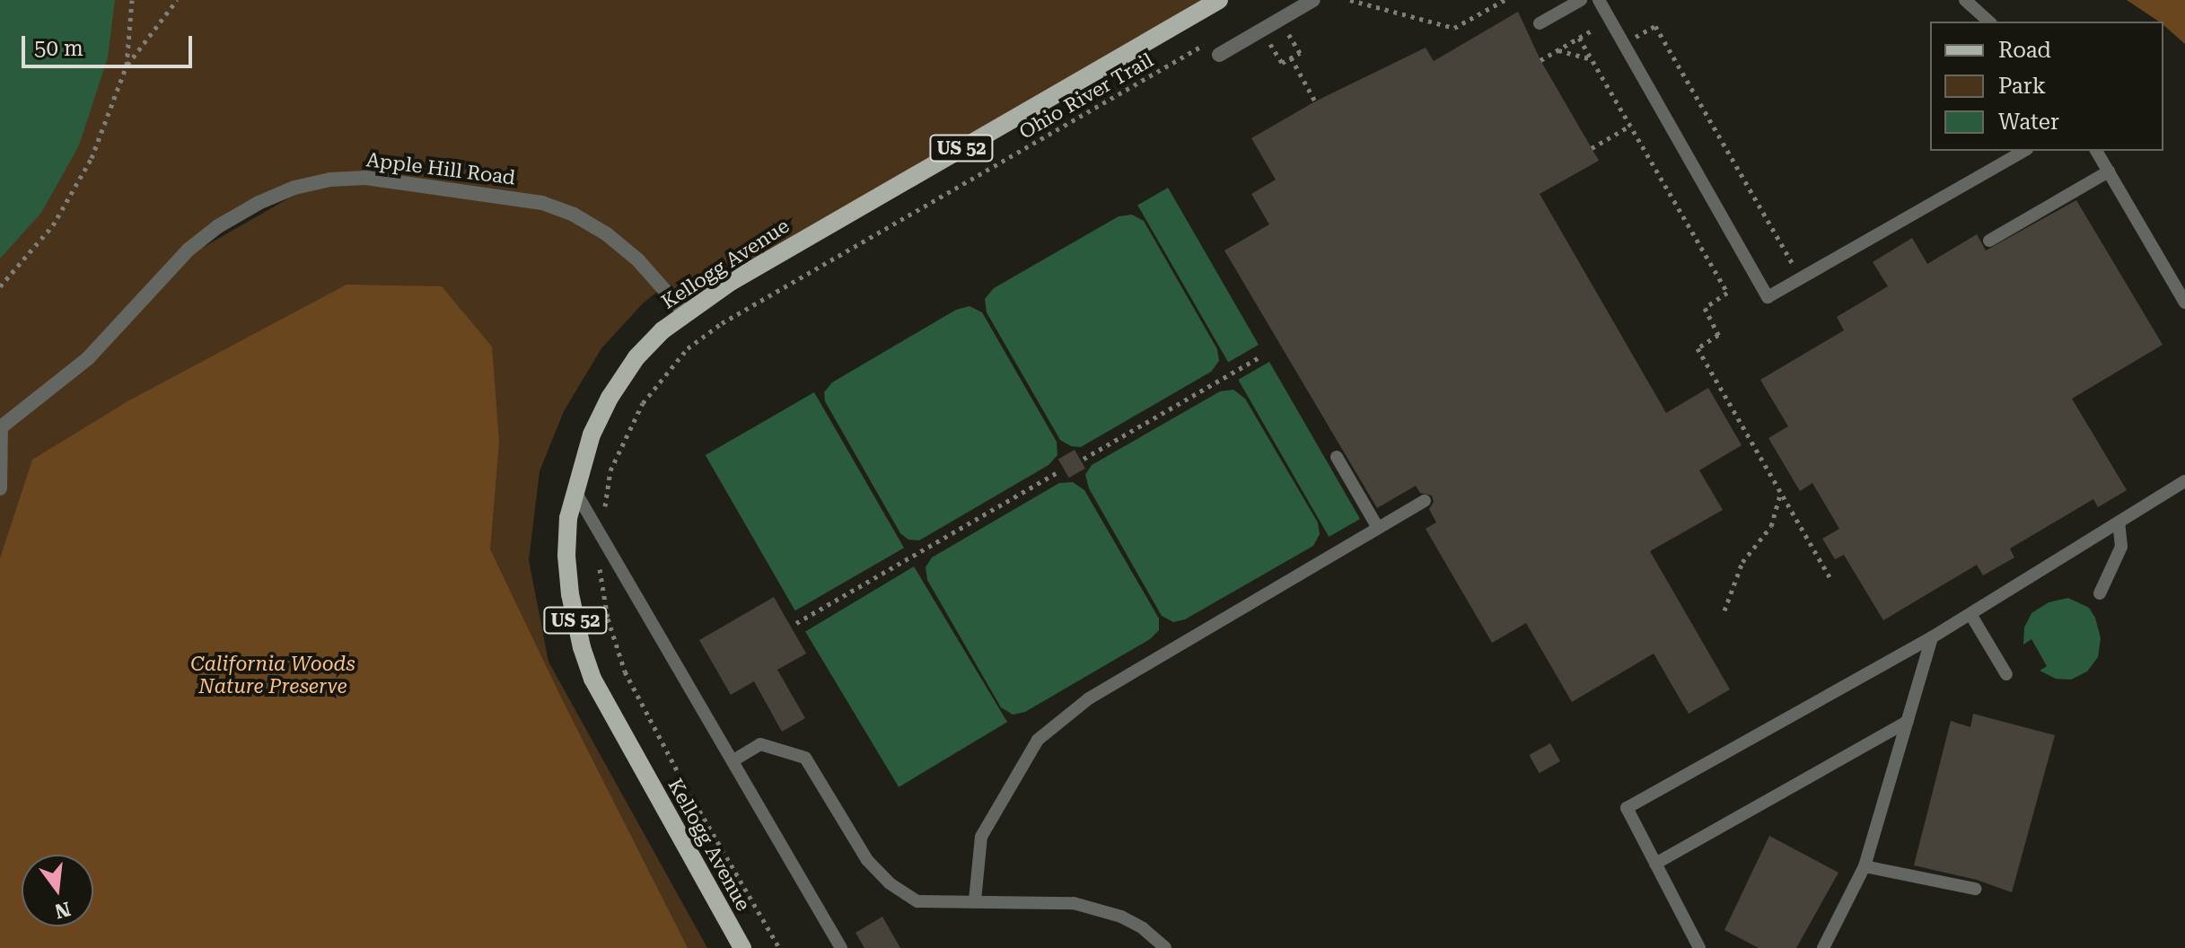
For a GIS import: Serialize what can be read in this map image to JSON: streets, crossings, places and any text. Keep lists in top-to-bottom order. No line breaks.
{"streets":{"main road":["US 52","Kellogg Avenue"],"street":["Apple Hill Road"],"path":["Ohio River Trail"]},"crossings":[["Apple Hill Road","Kellogg Avenue"]],"parks":["California Woods Nature Preserve"],"legend":["Road","Park","Water"],"scale_bar":"50 m","north":"bottom"}
